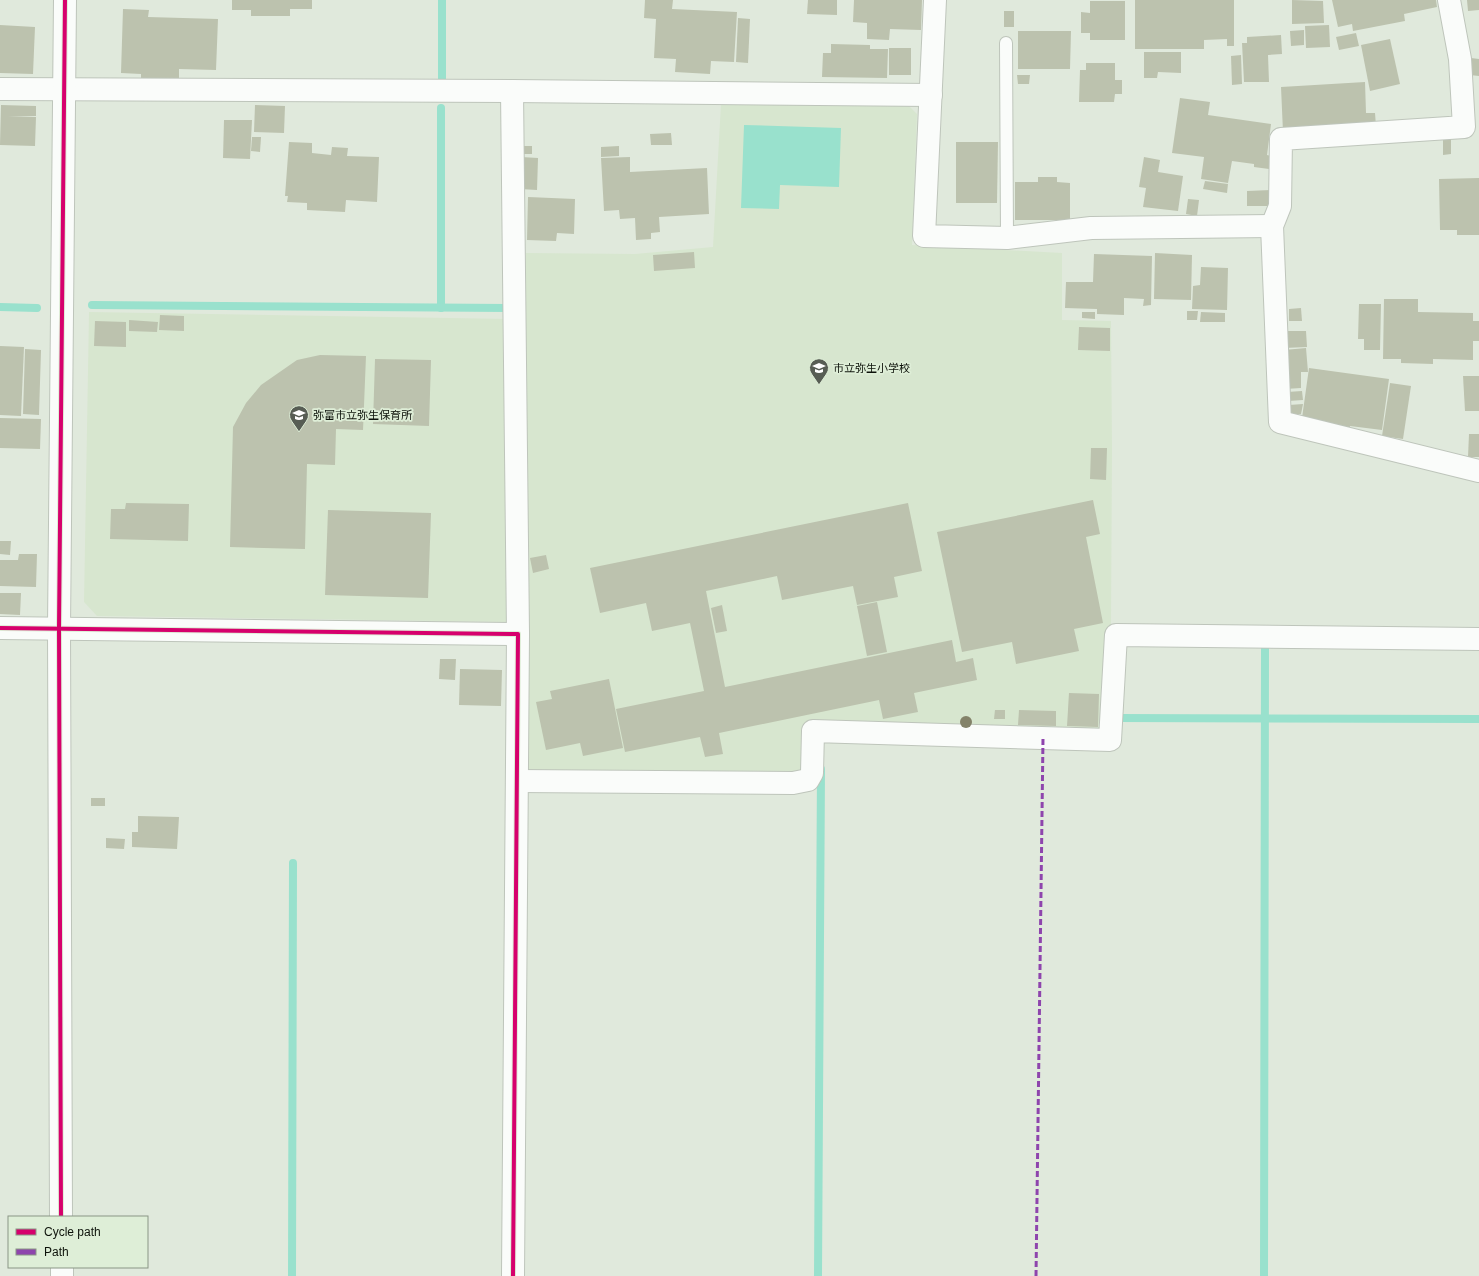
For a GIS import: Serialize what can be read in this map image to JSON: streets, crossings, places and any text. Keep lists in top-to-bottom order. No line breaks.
{"places":{"school or university":["市立弥生小学校","弥富市立弥生保育所"]},"legend":["Cycle path","Path"]}
